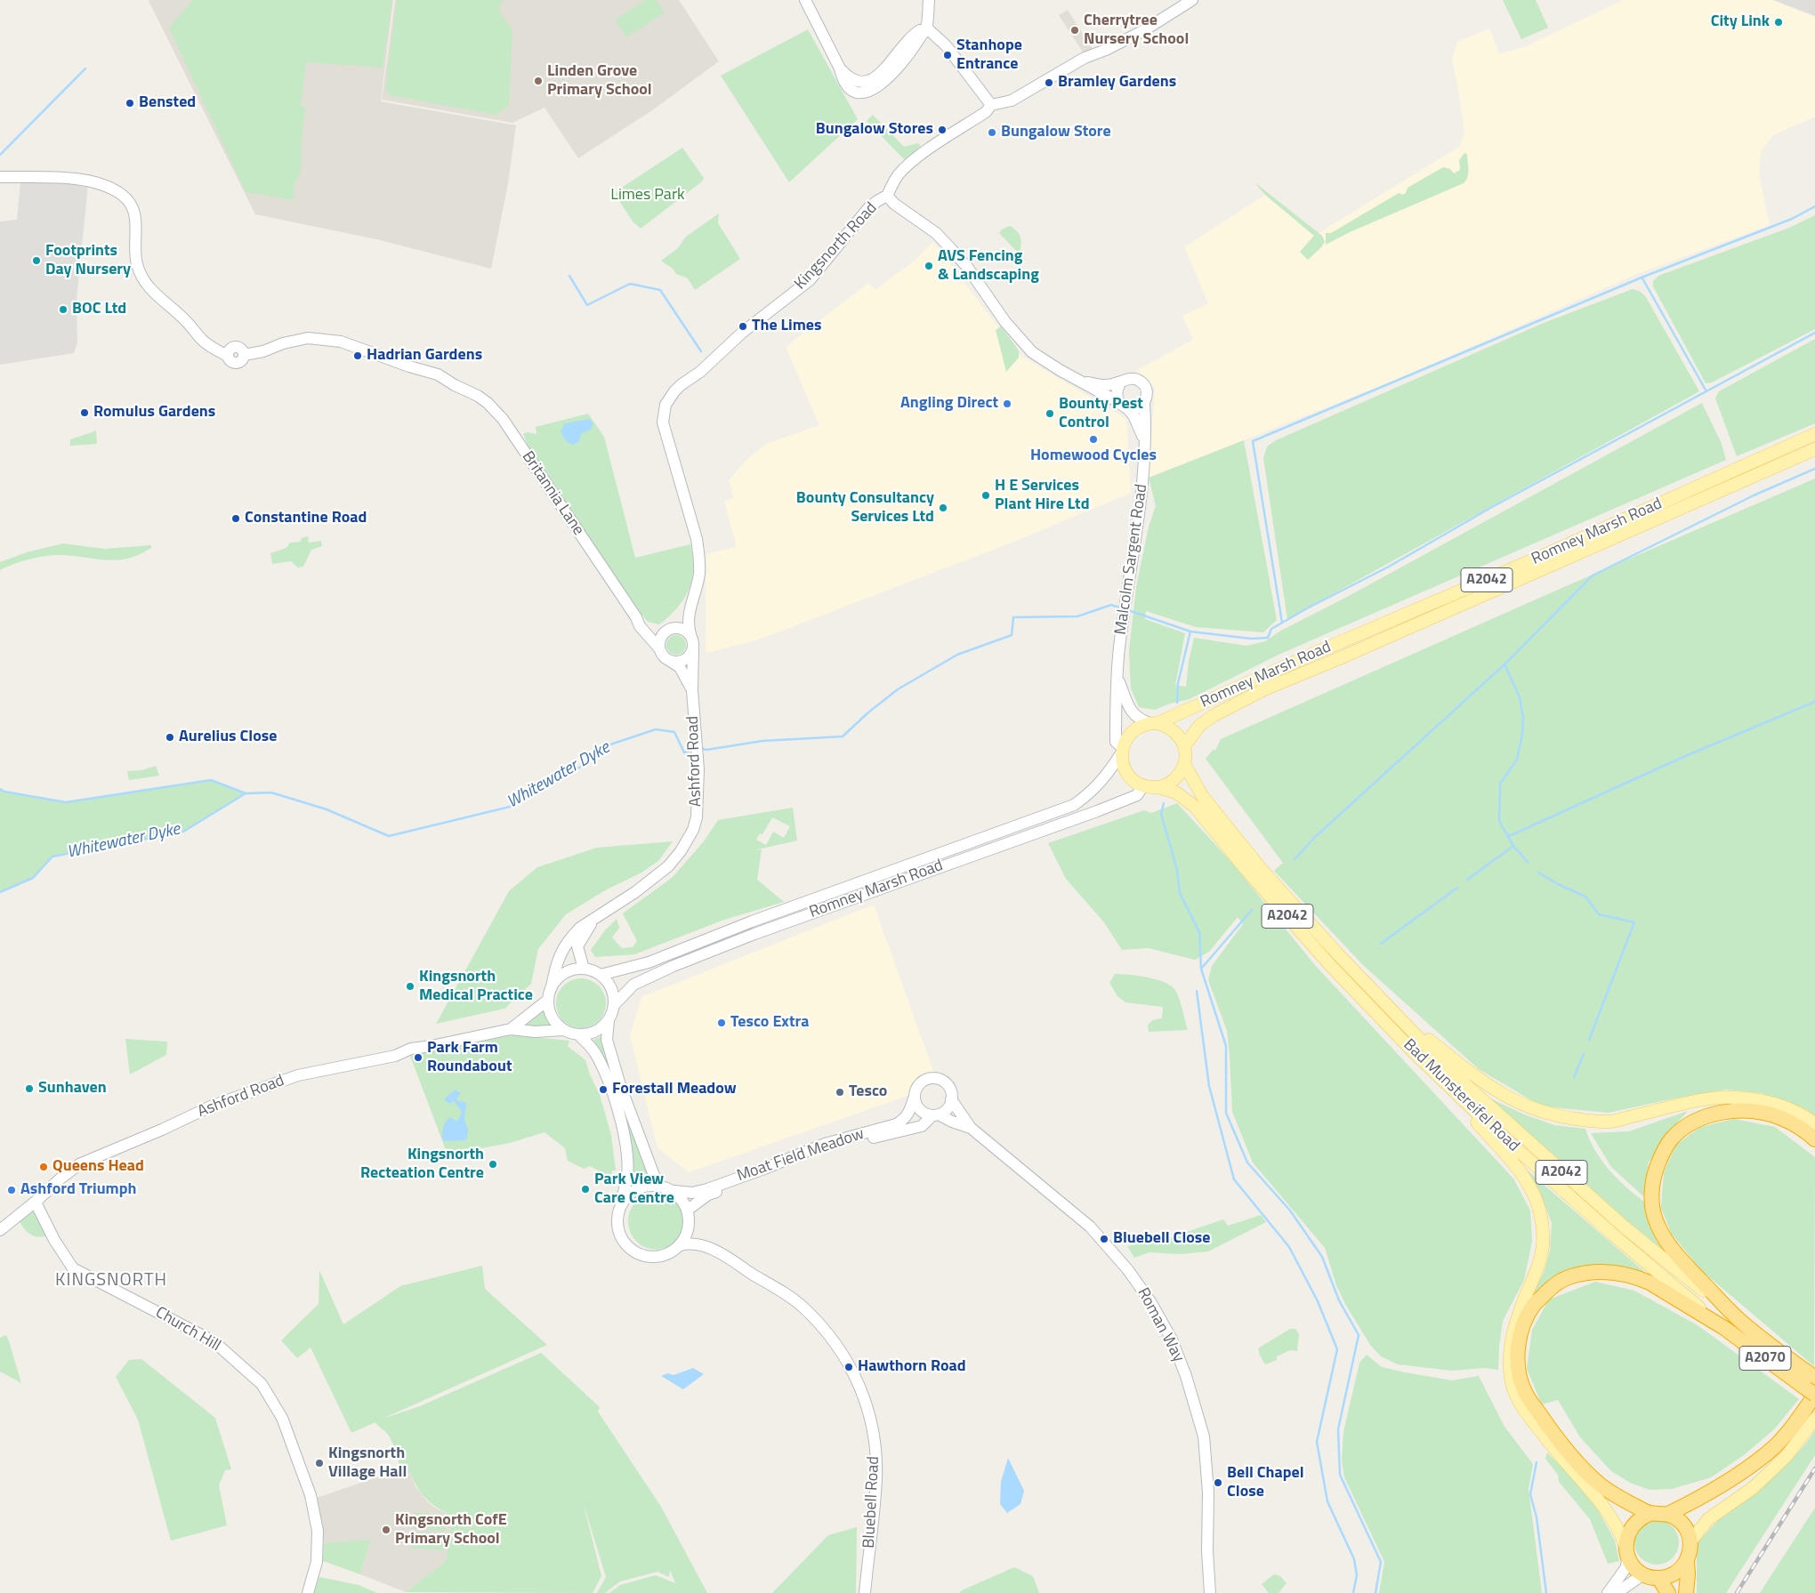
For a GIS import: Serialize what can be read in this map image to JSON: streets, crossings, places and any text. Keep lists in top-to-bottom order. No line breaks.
{"streets":{"highway":["Bad Munstereifel Road","A2070"],"main road":["Romney Marsh Road","A2042"],"street":["Kingsnorth Road","Britannia Lane","Malcolm Sargent Road","Ashford Road","Moat Field Meadow","Roman Way","Church Hill","Bluebell Road"]},"crossings":[["Kingsnorth Road","Britannia Lane"],["Kingsnorth Road","Ashford Road"],["Britannia Lane","Ashford Road"],["Romney Marsh Road","Malcolm Sargent Road"],["Romney Marsh Road","Ashford Road"],["Romney Marsh Road","Bad Munstereifel Road"],["Malcolm Sargent Road","Bad Munstereifel Road"],["Ashford Road","Church Hill"],["Moat Field Meadow","Roman Way"],["Moat Field Meadow","Bluebell Road"]],"districts":["KINGSNORTH"],"water":["Whitewater Dyke"],"parks":["Limes Park"],"places":["City Link","Cherrytree Nursery School","Stanhope Entrance","Linden Grove Primary School","Bramley Gardens","Bensted","Bungalow Stores","Bungalow Store","Footprints Day Nursery","AVS Fencing & Landscaping","BOC Ltd","The Limes","Hadrian Gardens","Angling Direct","Romulus Gardens","Bounty Pest Control","Homewood Cycles","H E Services Plant Hire Ltd","Bounty Consultancy Services Ltd","Constantine Road","Aurelius Close","Kingsnorth Medical Practice","Tesco Extra","Park Farm Roundabout","Sunhaven","Forestall Meadow","Tesco","Kingsnorth Recteation Centre","Queens Head","Park View Care Centre","Ashford Triumph","Bluebell Close","Hawthorn Road","Kingsnorth Village Hall","Bell Chapel Close","Kingsnorth CofE Primary School"]}
